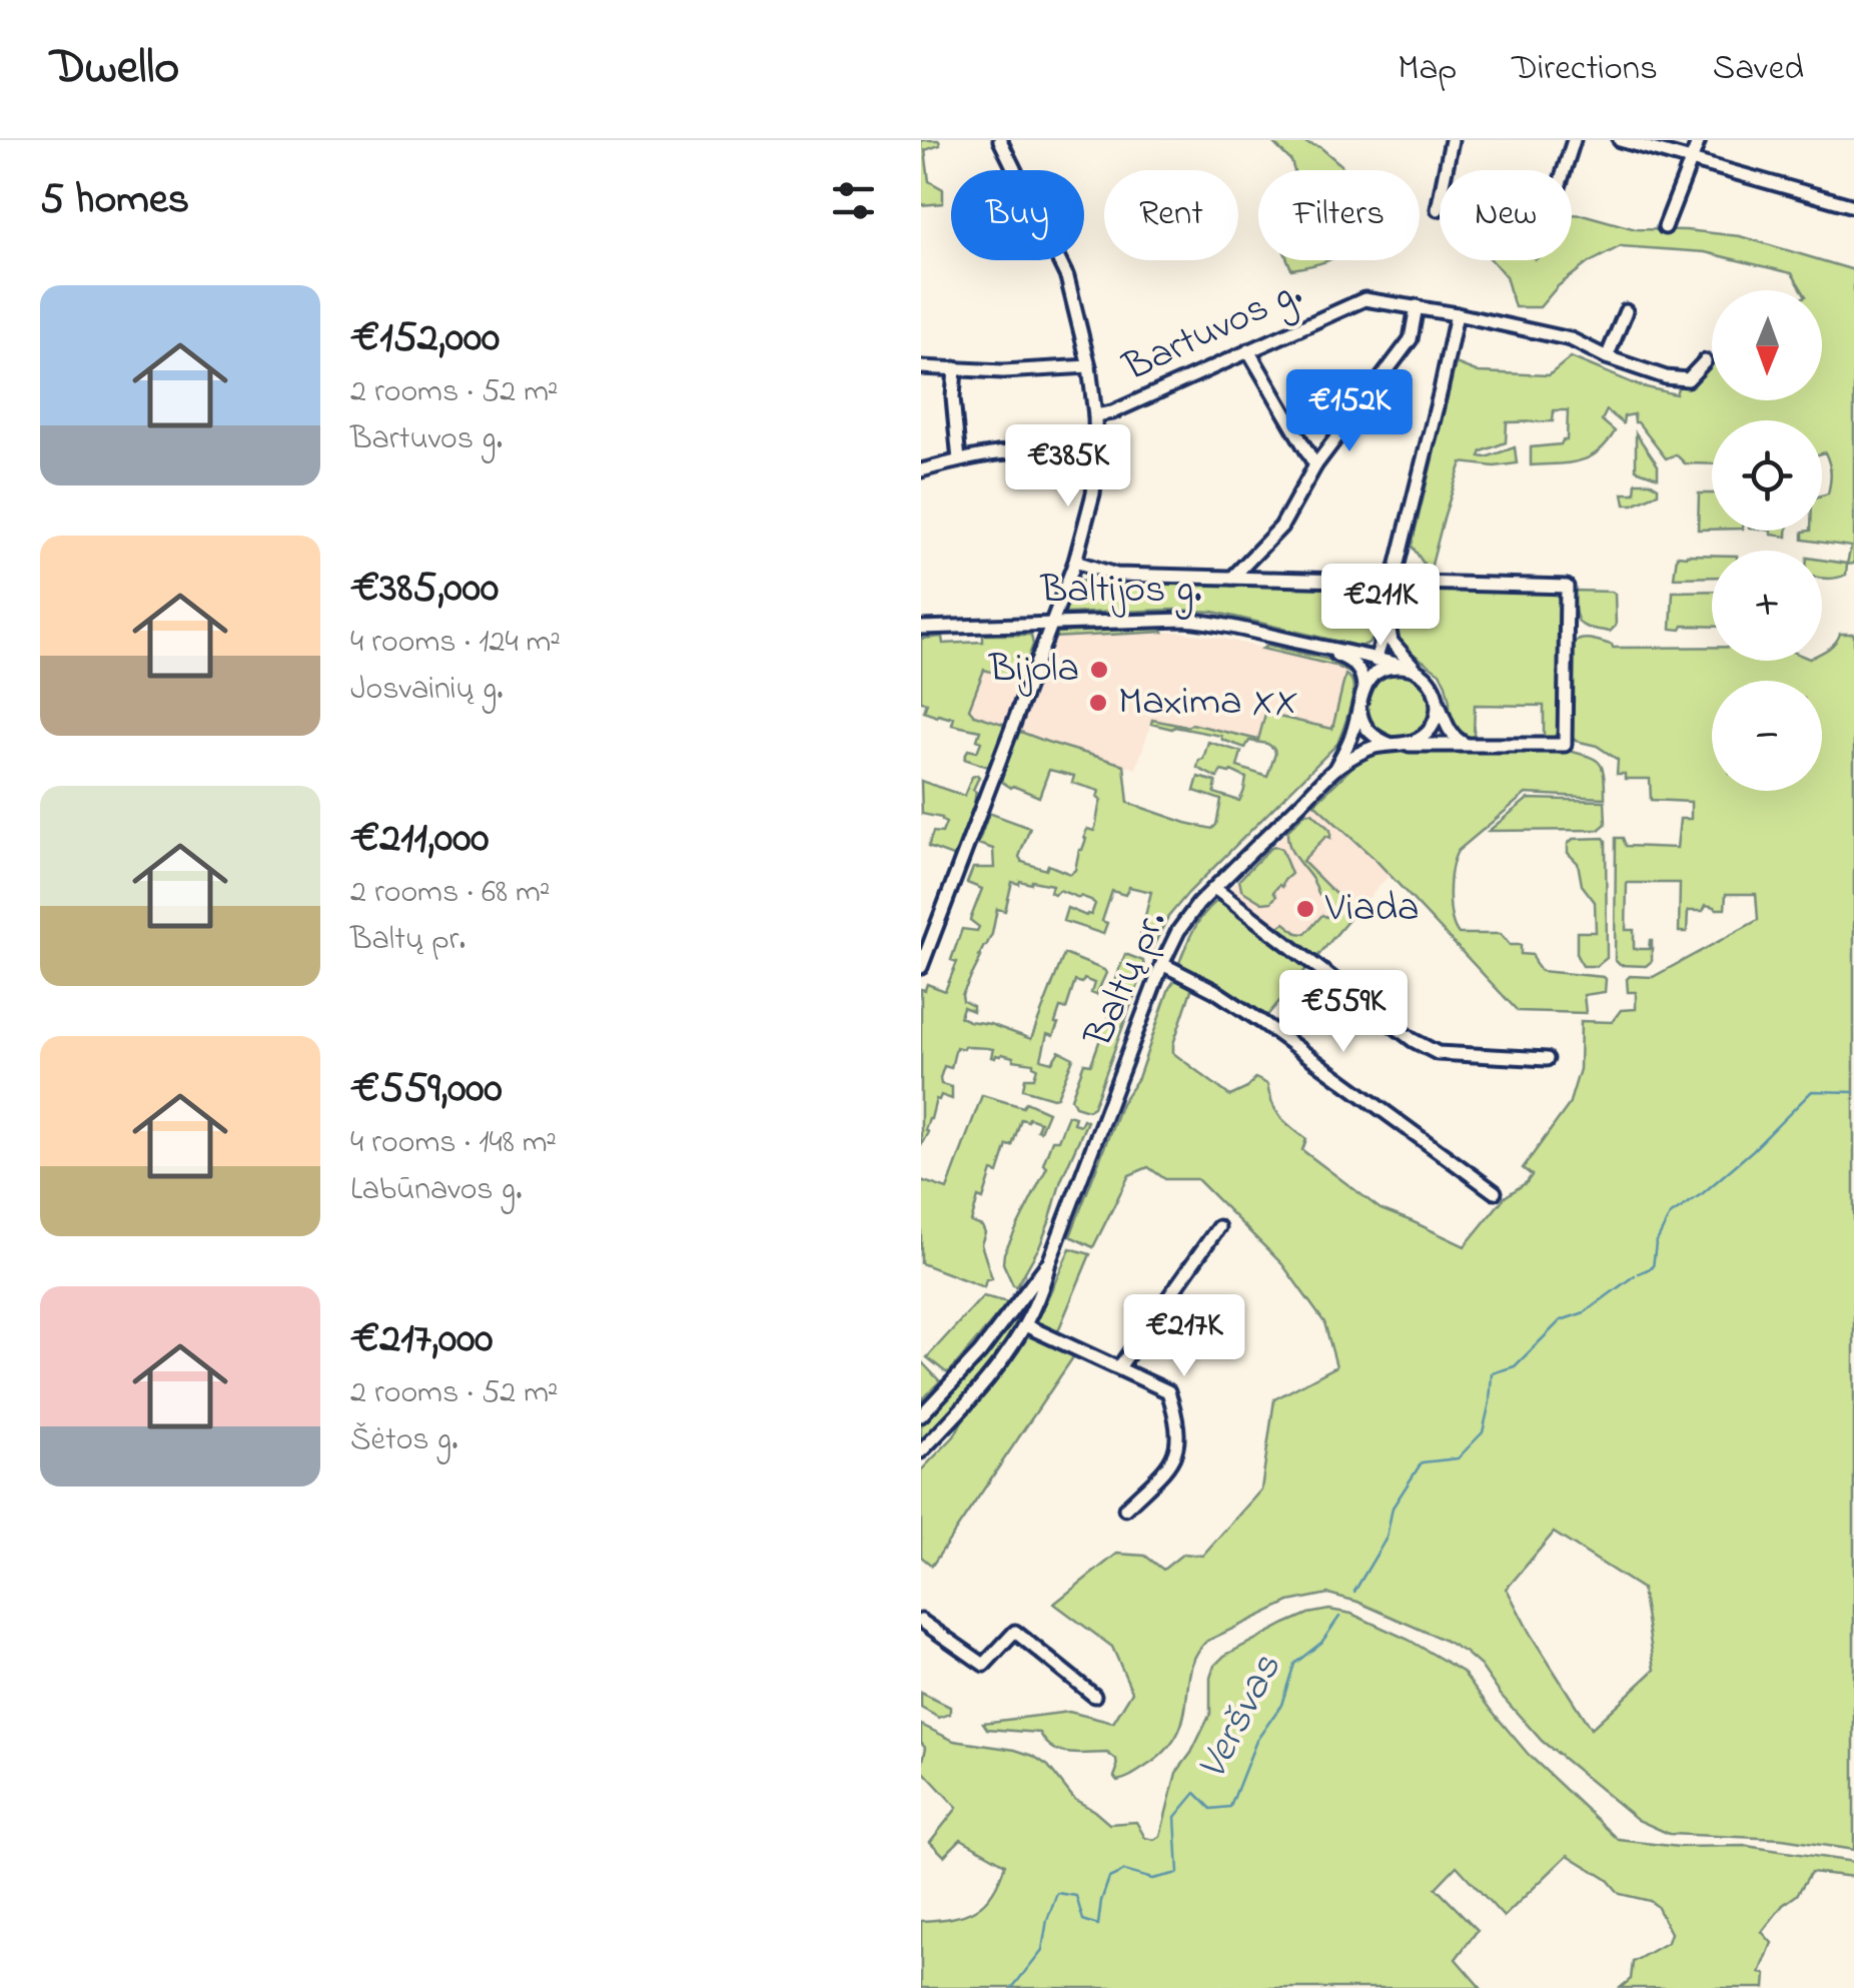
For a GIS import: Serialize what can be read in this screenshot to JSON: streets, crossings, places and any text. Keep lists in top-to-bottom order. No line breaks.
{"streets":{"street":["Bartuvos g.","Baltijos g.","Baltų pr."]},"crossings":[["Baltijos g.","Baltų pr."]],"water":["Veršvas"],"places":["Bijola","Maxima XX","Viada"],"north":"bottom","page":{"header":"Dwello","nav":["Map","Directions","Saved"],"heading":"5 homes","chip":["Buy","Rent","Filters","New"],"list":[{"name":"€152,000","note":"2 rooms · 52 m² · Bartuvos g."},{"name":"€385,000","note":"4 rooms · 124 m² · Josvainių g."},{"name":"€211,000","note":"2 rooms · 68 m² · Baltų pr."},{"name":"€559,000","note":"4 rooms · 148 m² · Labūnavos g."},{"name":"€217,000","note":"2 rooms · 52 m² · Šėtos g."}],"map_buttons":["+","−"],"price":["€152K","€385K","€211K","€559K","€217K"]}}
